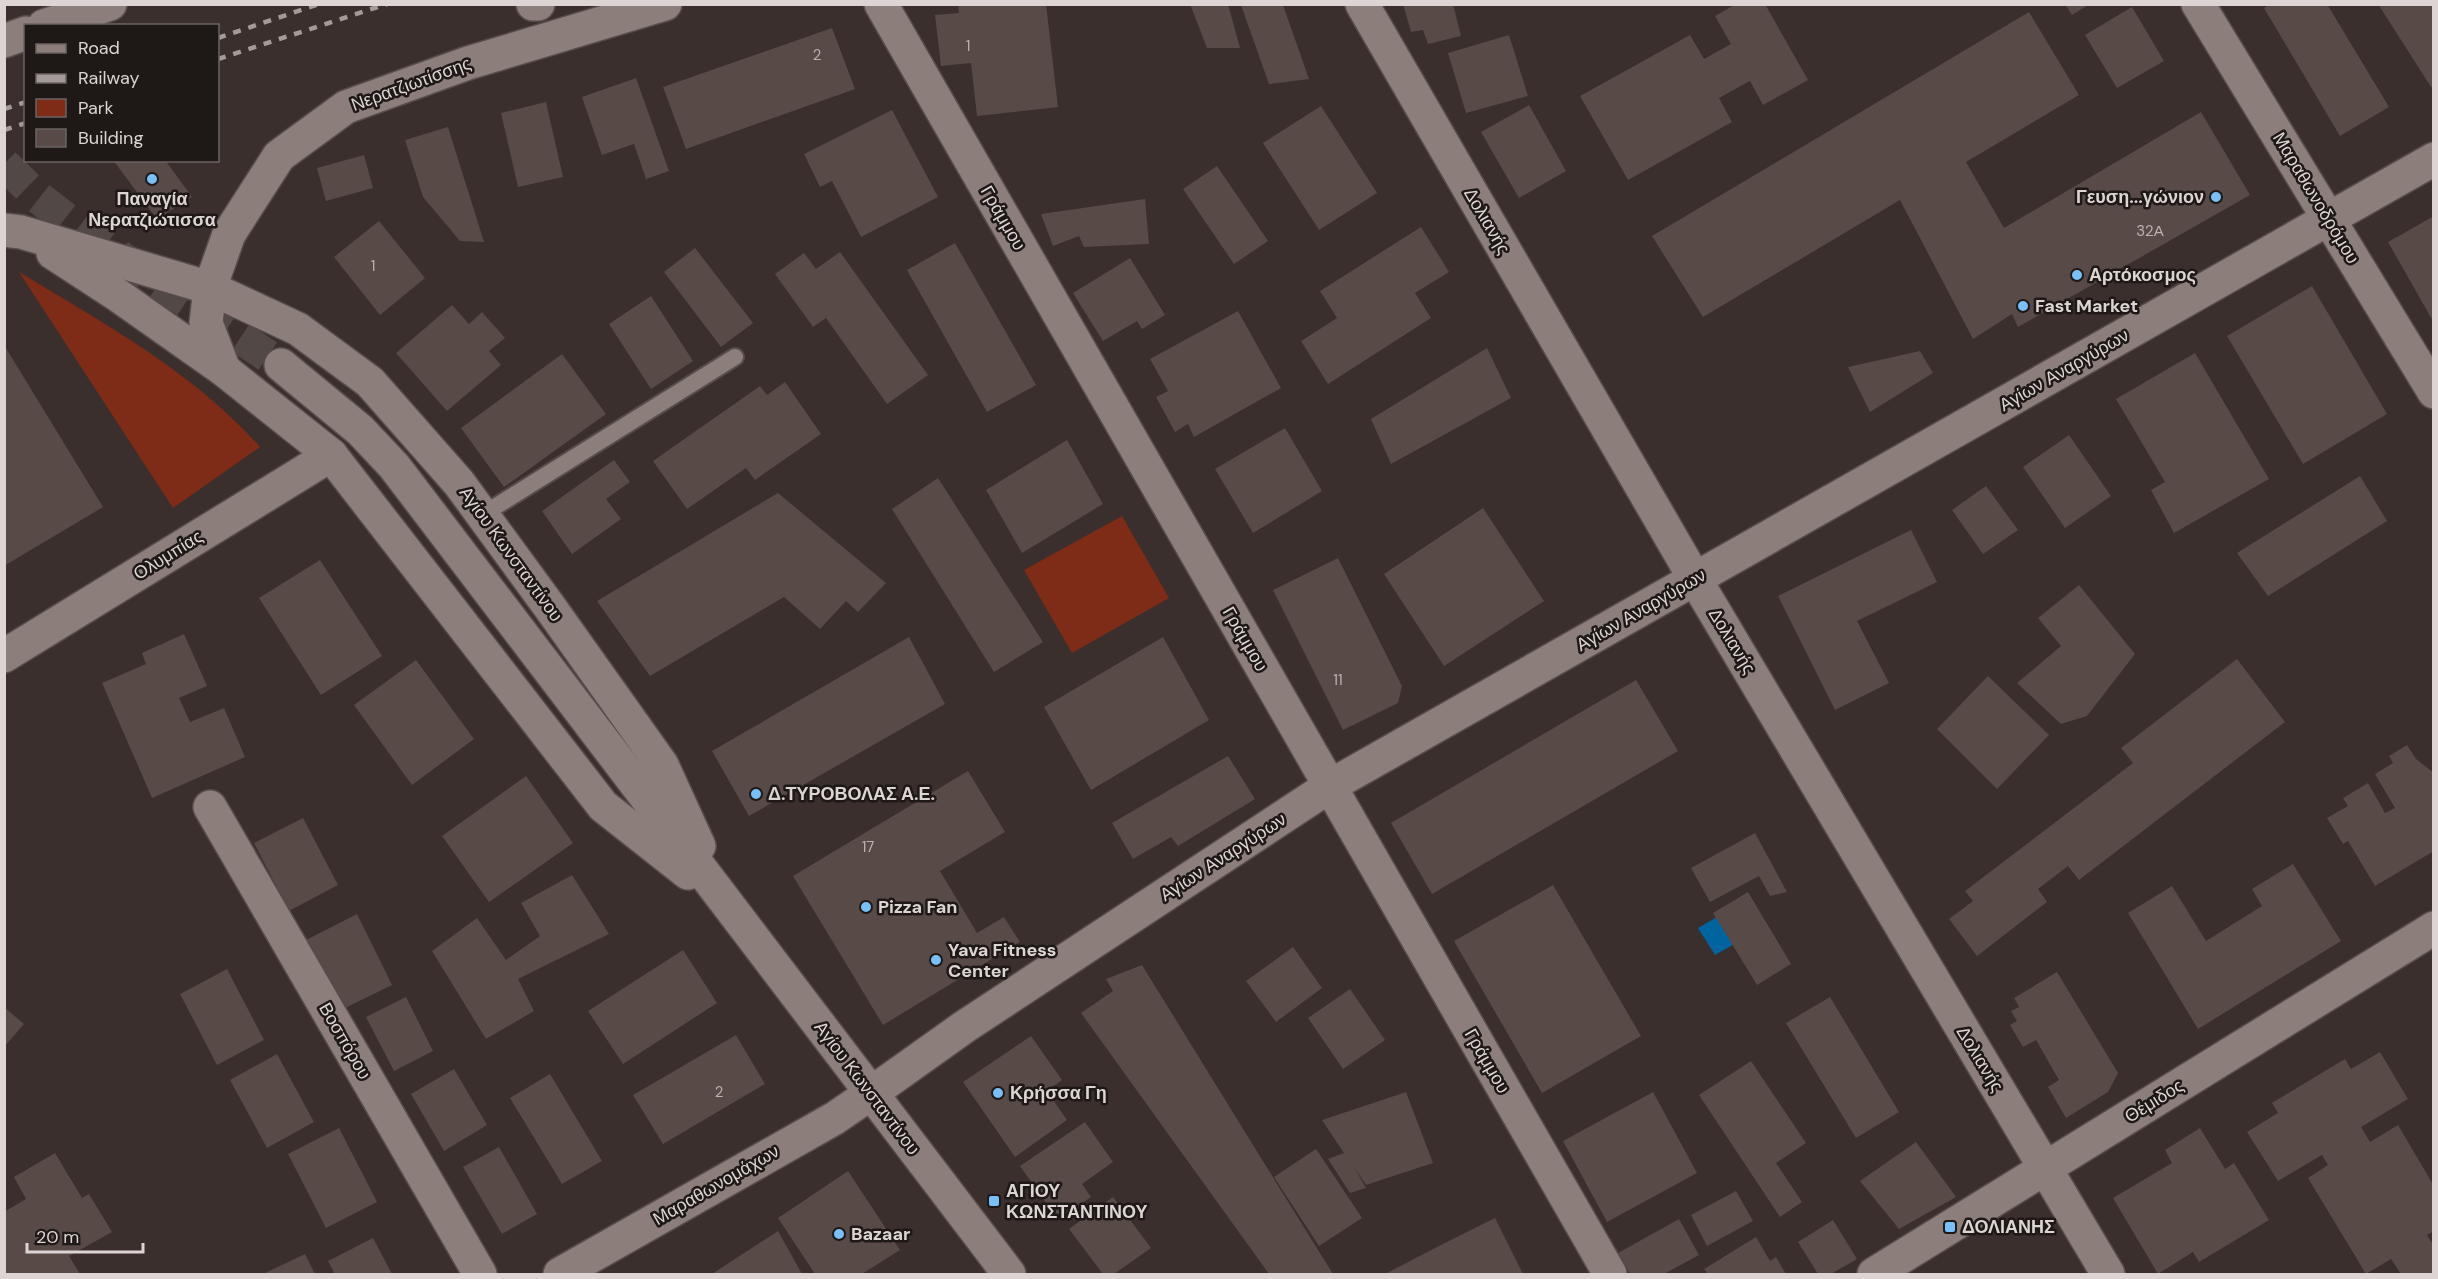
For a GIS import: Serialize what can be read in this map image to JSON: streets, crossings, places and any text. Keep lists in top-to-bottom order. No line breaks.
{"streets":{"street":["Νερατζιωτίσσης","Μαραθωνοδρόμου","Γράμμου","Δολιανής","Αγίων Αναργύρων","Αγίου Κωνσταντίνου","Ολυμπίας","Βοσπόρου","Θέμιδος","Μαραθωνομάχων"]},"crossings":[["Νερατζιωτίσσης","Αγίου Κωνσταντίνου"],["Μαραθωνοδρόμου","Αγίων Αναργύρων"],["Γράμμου","Αγίων Αναργύρων"],["Δολιανής","Αγίων Αναργύρων"],["Δολιανής","Θέμιδος"],["Αγίων Αναργύρων","Αγίου Κωνσταντίνου"],["Αγίων Αναργύρων","Μαραθωνομάχων"],["Αγίου Κωνσταντίνου","Ολυμπίας"],["Αγίου Κωνσταντίνου","Μαραθωνομάχων"]],"places":{"other":["Παναγία Νερατζιώτισσα","Γευση...γώνιον","Αρτόκοσμος","Fast Market","Δ.ΤΥΡΟΒΟΛΑΣ Α.Ε.","Pizza Fan","Yava Fitness Center","Κρήσσα Γη","Bazaar"],"transit":["ΑΓΙΟΥ ΚΩΝΣΤΑΝΤΙΝΟΥ","ΔΟΛΙΑΝΗΣ"]},"house_numbers":["1","2","32Α","1","11","17","2"],"legend":["Road","Railway","Park","Building"],"scale_bar":"20 m"}
